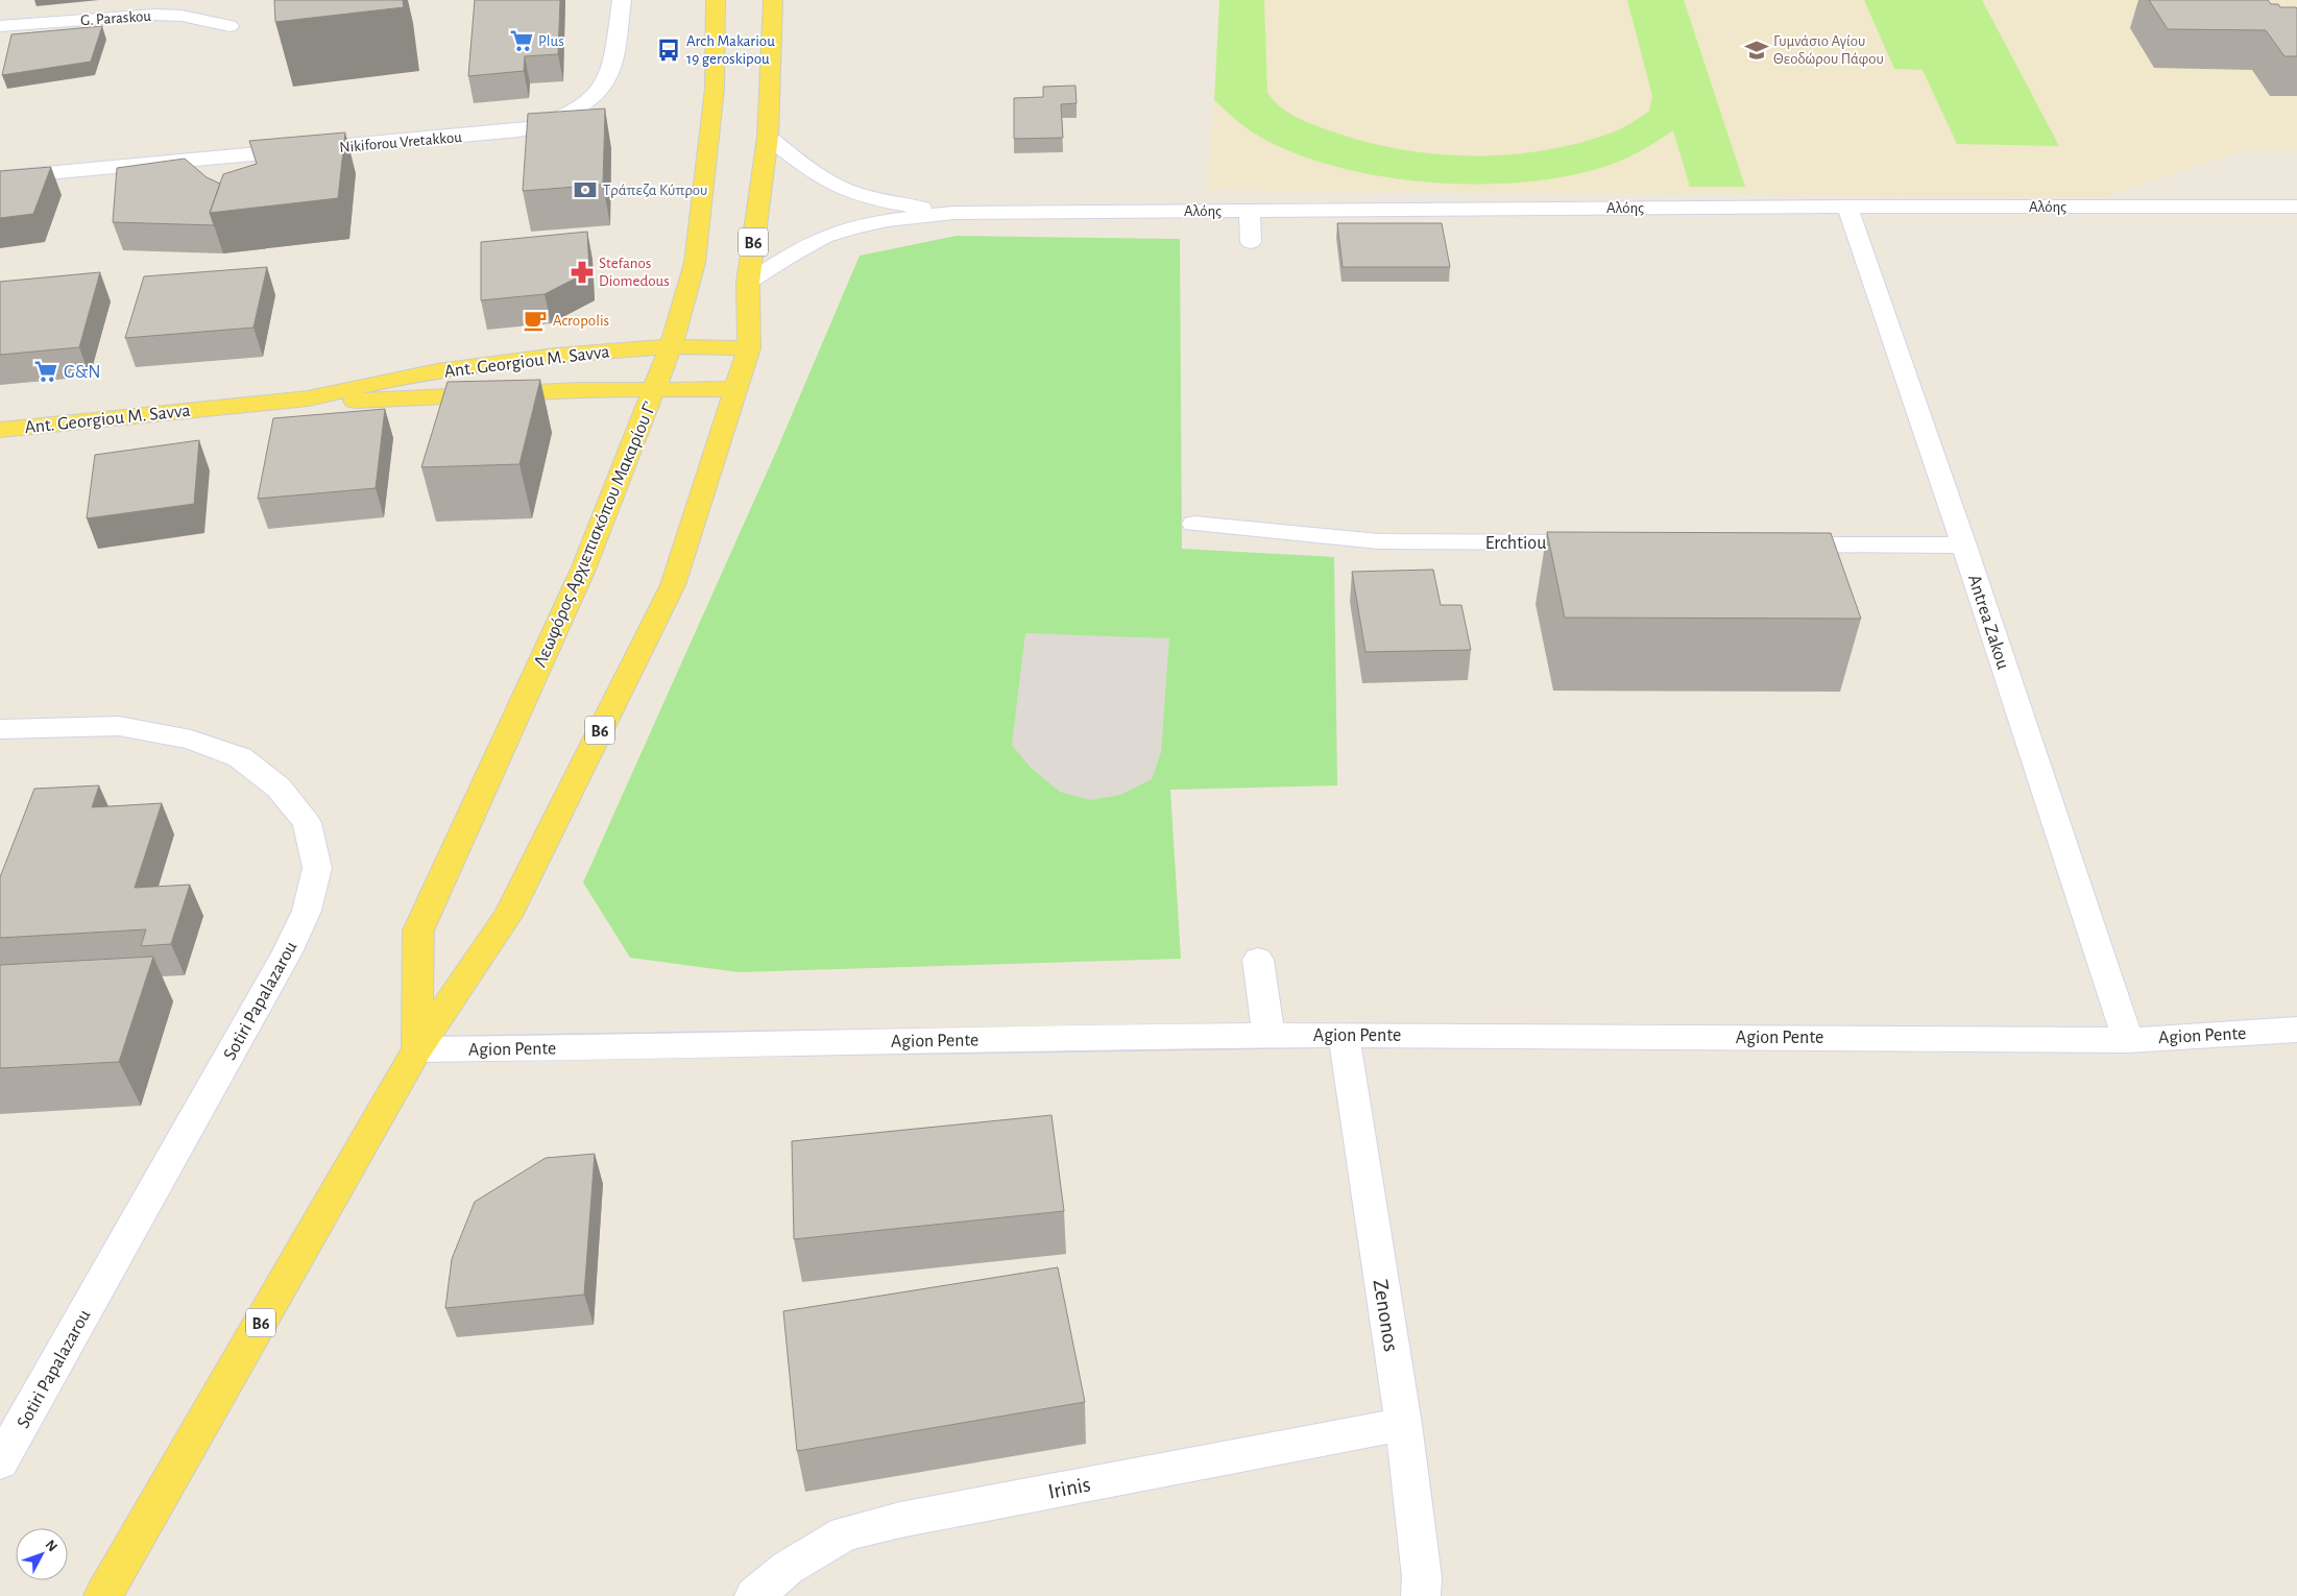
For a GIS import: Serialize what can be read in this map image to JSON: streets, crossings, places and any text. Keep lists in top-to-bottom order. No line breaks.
{"streets":{"main road":["B6","Ant. Georgiou M. Savva","Λεωφόρος Αρχιεπισκόπου Μακαρίου Γ'"],"street":["G. Paraskou","Nikiforou Vretakkou","Αλόης","Erchtiou","Antrea Zakou","Sotiri Papalazarou","Agion Pente","Zenonos","Irinis"]},"crossings":[["Αλόης","Λεωφόρος Αρχιεπισκόπου Μακαρίου Γ'"],["Αλόης","Antrea Zakou"],["Ant. Georgiou M. Savva","Λεωφόρος Αρχιεπισκόπου Μακαρίου Γ'"],["Λεωφόρος Αρχιεπισκόπου Μακαρίου Γ'","Agion Pente"],["Antrea Zakou","Agion Pente"],["Agion Pente","Zenonos"],["Zenonos","Irinis"]],"places":{"supermarket":["Plus","G&N"],"bus stop":["Arch Makariou 19 geroskipou"],"school or university":["Γυμνάσιο Αγίου Θεοδώρου Πάφου"],"bank":["Τράπεζα Κύπρου"],"pharmacy":["Stefanos Diomedous"],"cafe":["Acropolis"]},"north":"top right"}
